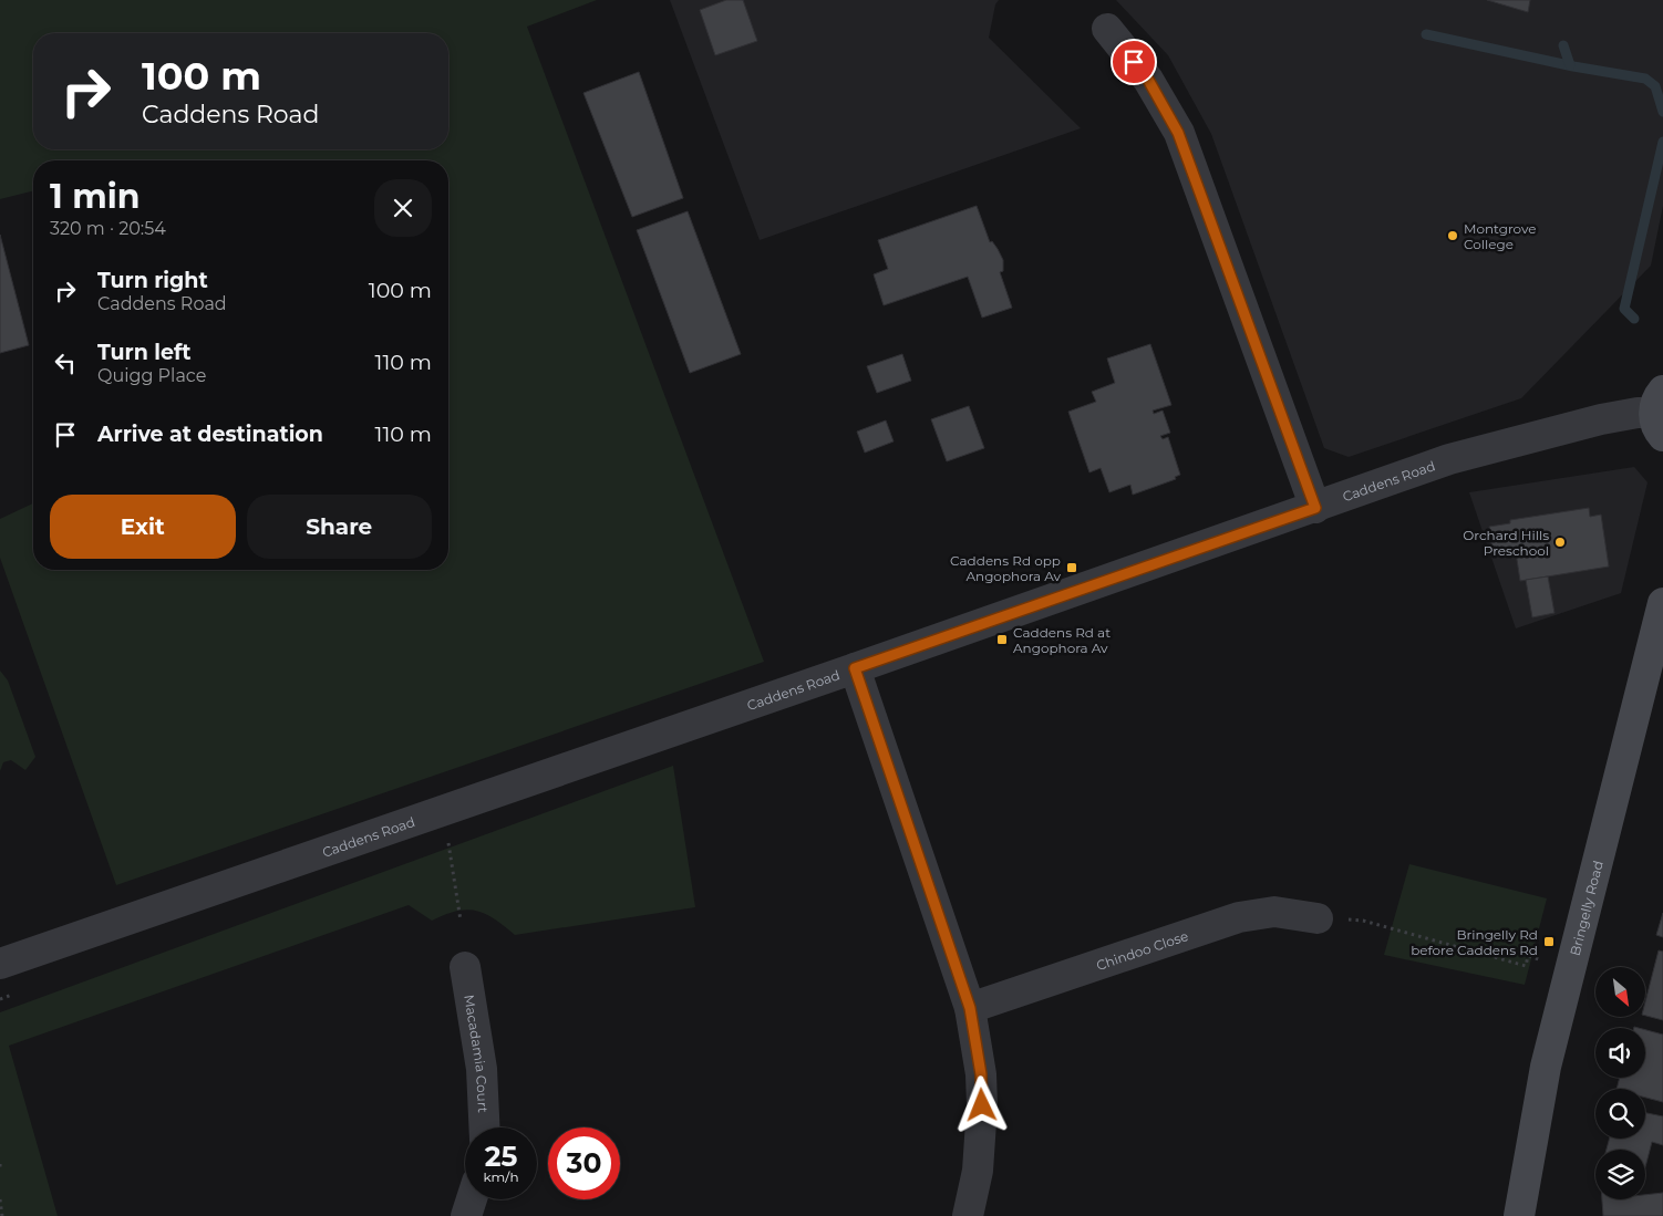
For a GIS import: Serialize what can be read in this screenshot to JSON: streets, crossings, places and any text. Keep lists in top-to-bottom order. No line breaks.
{"streets":{"main road":["Bringelly Road"],"street":["Caddens Road","Chindoo Close","Macadamia Court"]},"places":{"other":["Montgrove College","Orchard Hills Preschool"],"transit":["Caddens Rd opp Angophora Av","Caddens Rd at Angophora Av","Bringelly Rd before Caddens Rd"]},"north":"bottom right","page":{"turn":["100 m","Caddens Road"],"heading":["1 min","320 m · 20:54"],"list":[{"name":"Turn right","note":"Caddens Road","value":"100 m"},{"name":"Turn left","note":"Quigg Place","value":"110 m"},{"name":"Arrive at destination","value":"110 m"}],"buttons":["Exit","Share"],"speed":"25 km/h","limit":"30"}}
